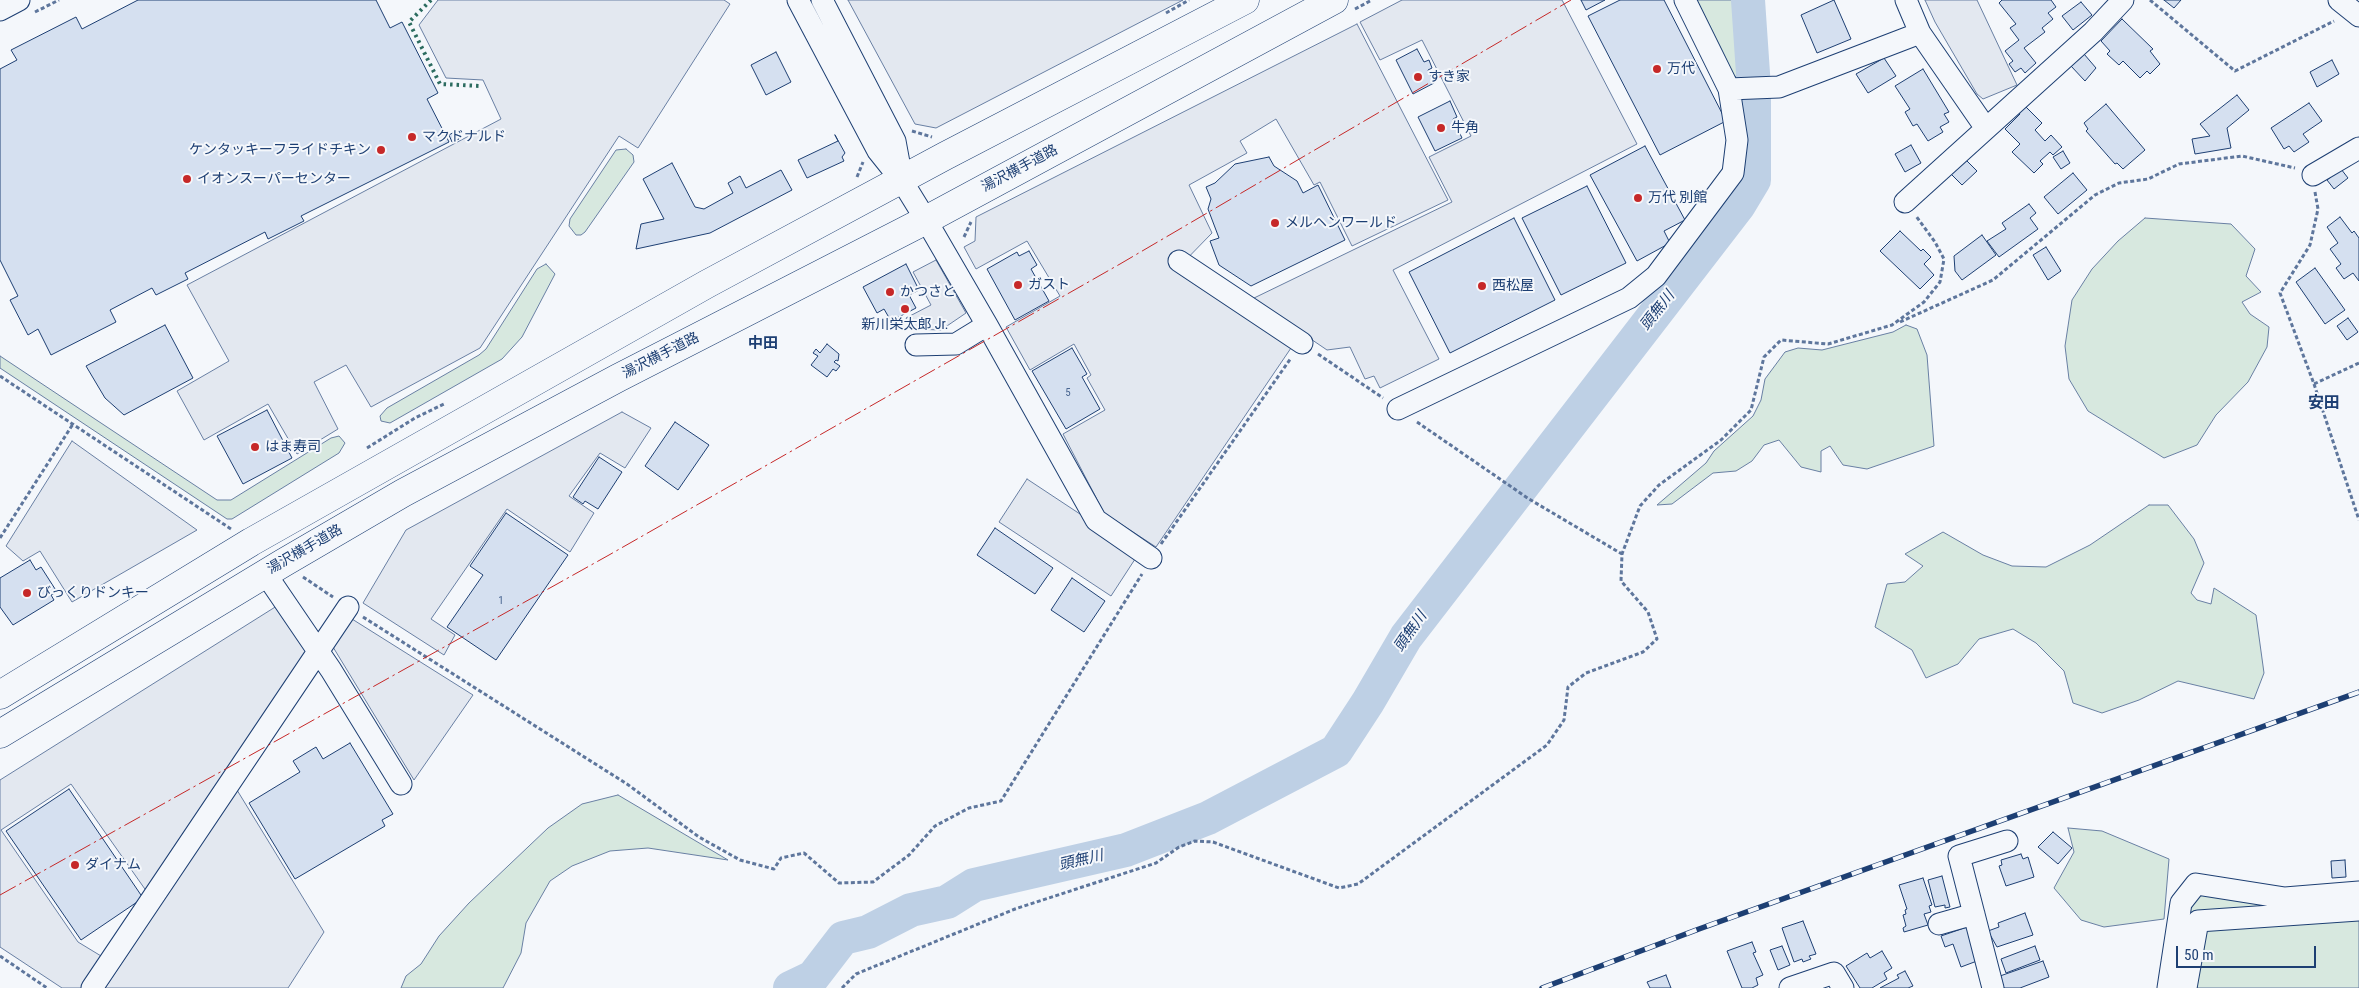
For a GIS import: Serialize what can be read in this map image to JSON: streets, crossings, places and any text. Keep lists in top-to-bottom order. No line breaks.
{"streets":{"highway":["湯沢横手道路"]},"districts":["中田","安田"],"water":["頭無川"],"places":["万代","すき家","牛角","マクドナルド","ケンタッキーフライドチキン","イオンスーパーセンター","万代 別館","メルヘンワールド","ガスト","西松屋","かつさと","新川栄太郎 Jr.","はま寿司","びっくりドンキー","ダイナム"],"house_numbers":["5","1"],"scale_bar":"50 m"}
